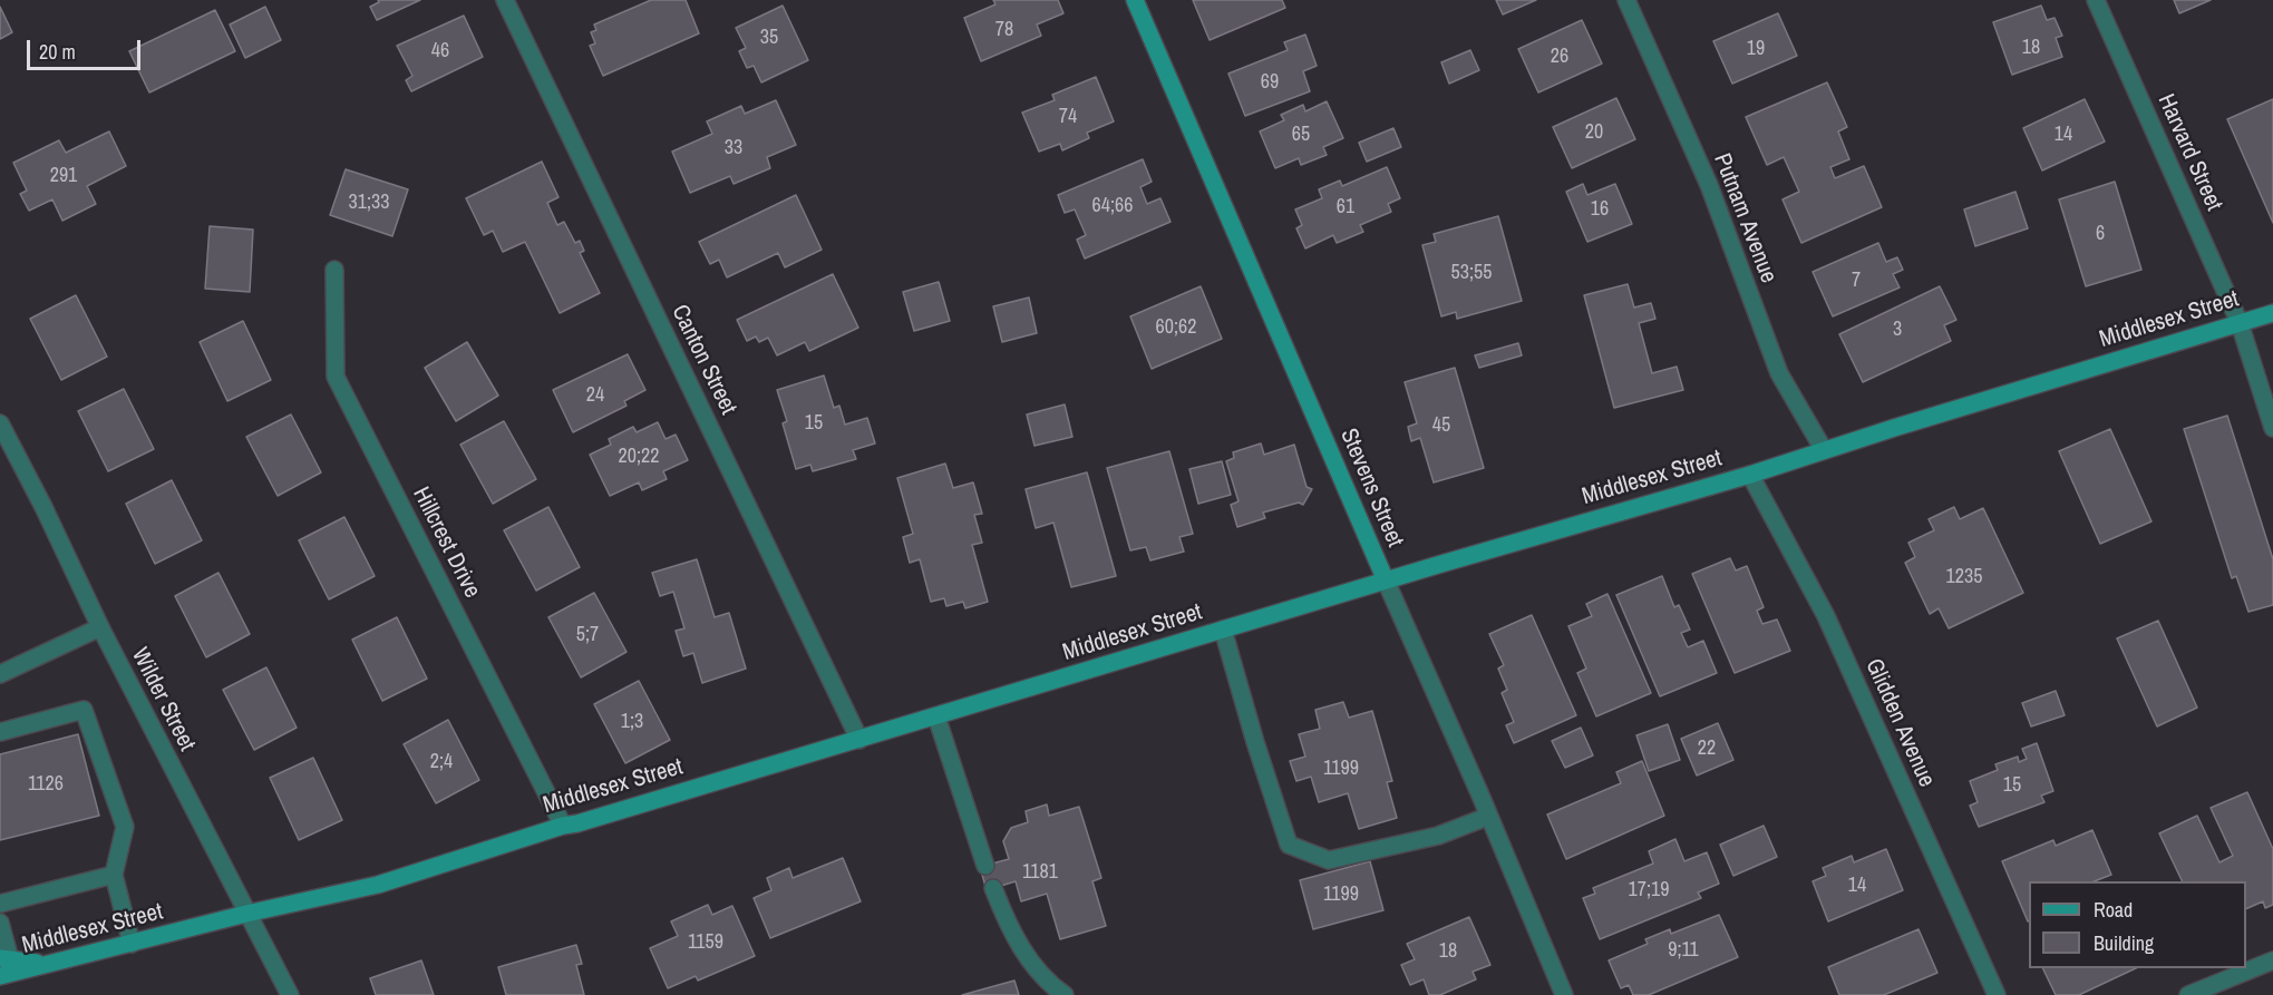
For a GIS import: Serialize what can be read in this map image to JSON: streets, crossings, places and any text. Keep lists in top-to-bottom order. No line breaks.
{"streets":{"main road":["Middlesex Street","Stevens Street"],"street":["Harvard Street","Putnam Avenue","Canton Street","Hillcrest Drive","Wilder Street","Glidden Avenue"]},"crossings":[["Harvard Street","Middlesex Street"],["Putnam Avenue","Middlesex Street"],["Middlesex Street","Canton Street"],["Middlesex Street","Stevens Street"],["Middlesex Street","Hillcrest Drive"],["Middlesex Street","Wilder Street"],["Middlesex Street","Glidden Avenue"]],"house_numbers":["78","35","18","19","46","26","69","74","20","65","14","33","291","31;33","64;66","61","16","6","53;55","7","60;62","3","24","15","45","20;22","1235","5;7","1;3","22","2;4","1199","1126","15","1181","14","17;19","1199","1159","9;11","18"],"legend":["Road","Building"],"scale_bar":"20 m"}
